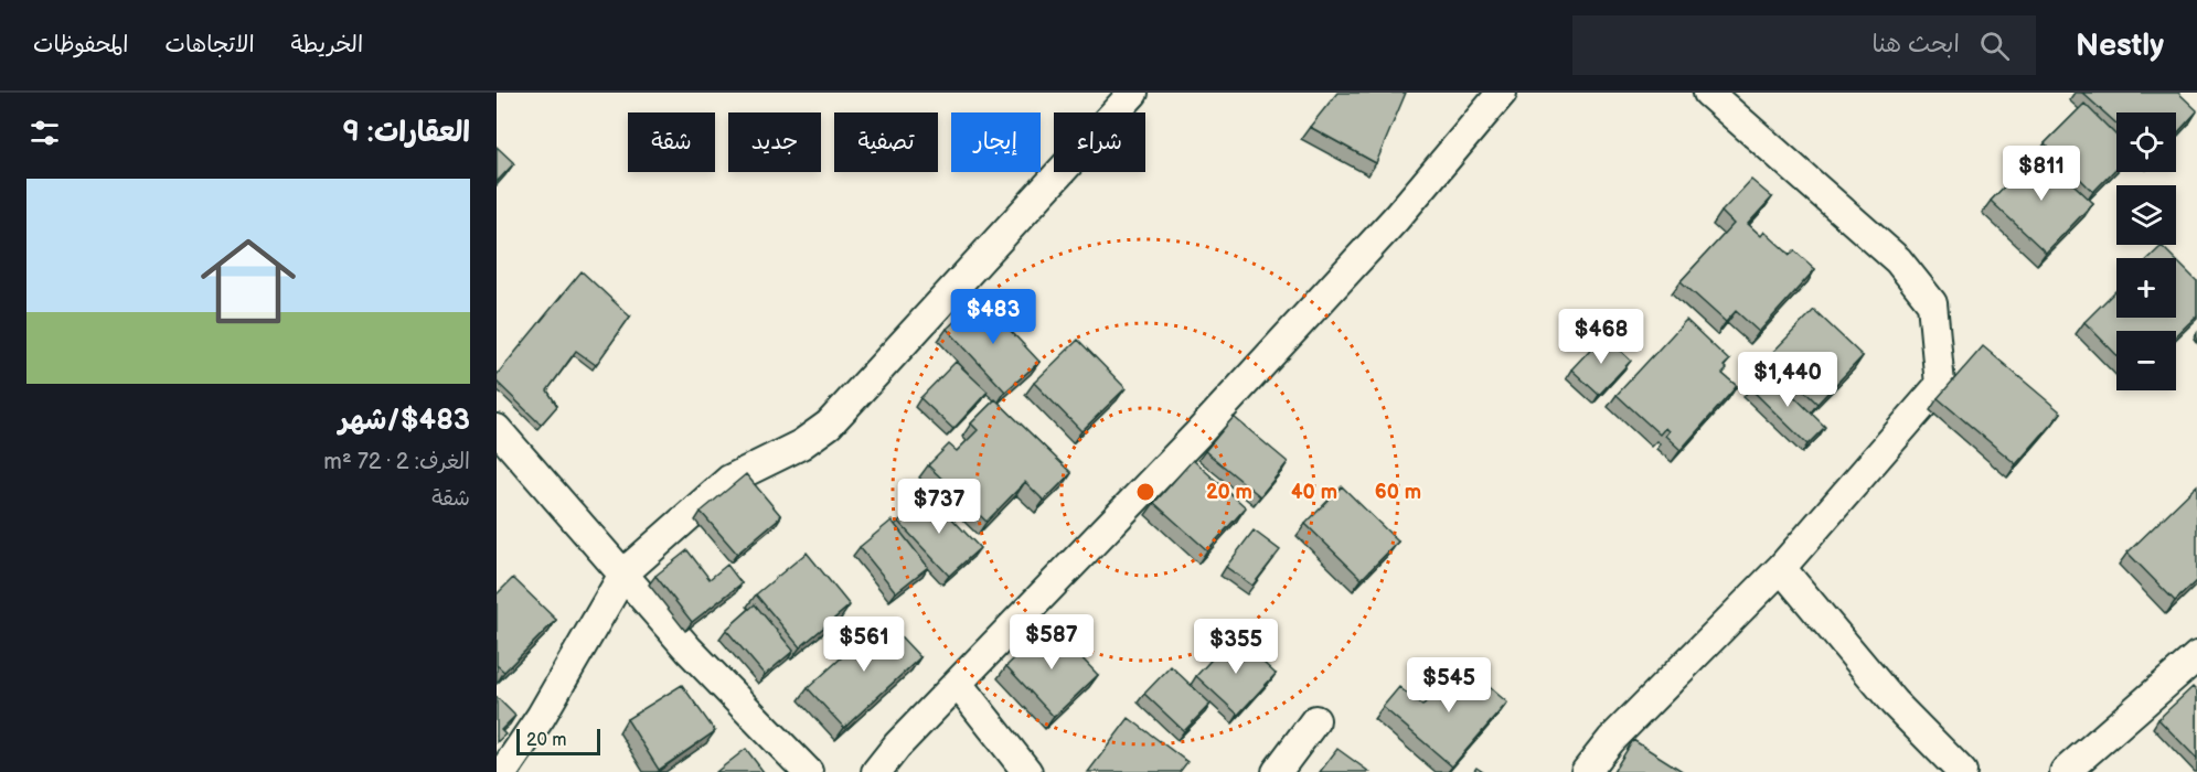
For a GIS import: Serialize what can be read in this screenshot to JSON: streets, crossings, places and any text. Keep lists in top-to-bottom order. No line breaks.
{"scale_bar":"20 m","page":{"header":"Nestly","search":"ابحث هنا","nav":["الخريطة","الاتجاهات","المحفوظات"],"heading":"العقارات: 9","map_buttons":["+","−"],"chip":["شراء","إيجار","تصفية","جديد","شقة"],"price":["$811","$483","$468","$1,440","$737","$587","$561","$355","$545"],"list":[{"name":"$483/شهر","note":"الغرف: 2 · 72 m² · شقة"}],"scale":"20 m"},"rings":["20 m","40 m","60 m"]}
